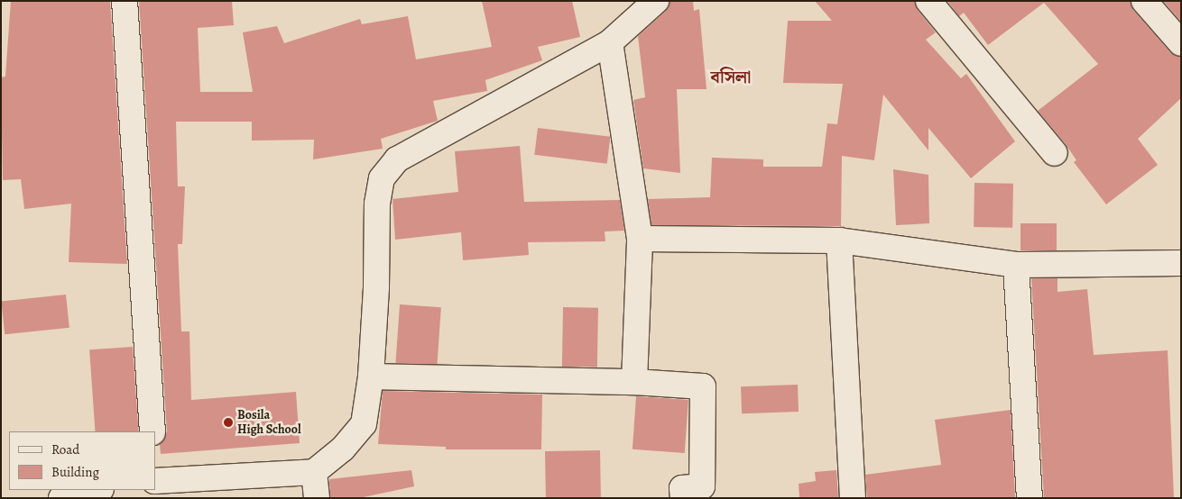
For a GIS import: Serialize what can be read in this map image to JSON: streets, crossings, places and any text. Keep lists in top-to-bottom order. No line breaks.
{"districts":["বসিলা"],"places":["Bosila High School"],"legend":["Road","Building"]}
